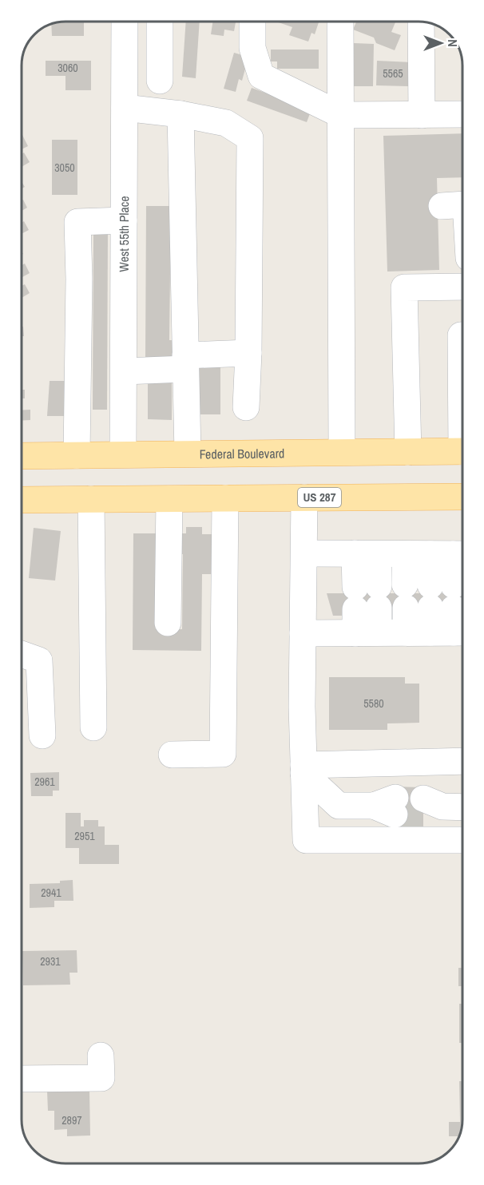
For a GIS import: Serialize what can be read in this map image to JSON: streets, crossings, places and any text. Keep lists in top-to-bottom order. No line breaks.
{"streets":{"main road":["Federal Boulevard","US 287"],"street":["West 55th Place"]},"crossings":[["West 55th Place","Federal Boulevard"]],"house_numbers":["3060","5565","3050","5580","2961","2951","2941","2931","2897"],"north":"right"}
